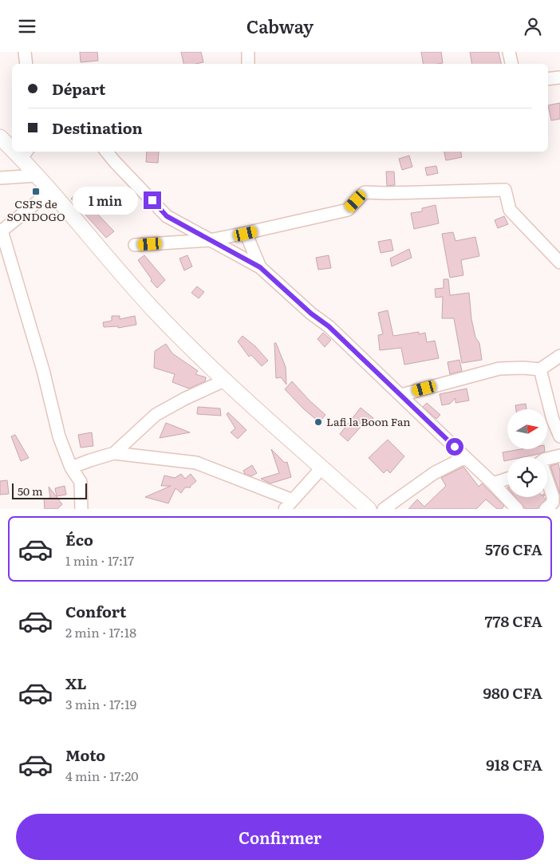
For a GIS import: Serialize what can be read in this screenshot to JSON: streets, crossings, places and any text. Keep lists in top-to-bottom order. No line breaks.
{"places":{"transit":["CSPS de SONDOGO"],"other":["Lafi la Boon Fan"]},"scale_bar":"50 m","north":"right","page":{"header":"Cabway","banner":["Départ","Destination"],"bubble":"1 min","scale":"50 m","list":[{"name":"Éco","note":"1 min · 17:17","value":"576 CFA"},{"name":"Confort","note":"2 min · 17:18","value":"778 CFA"},{"name":"XL","note":"3 min · 17:19","value":"980 CFA"},{"name":"Moto","note":"4 min · 17:20","value":"918 CFA"}],"buttons":"Confirmer"}}
